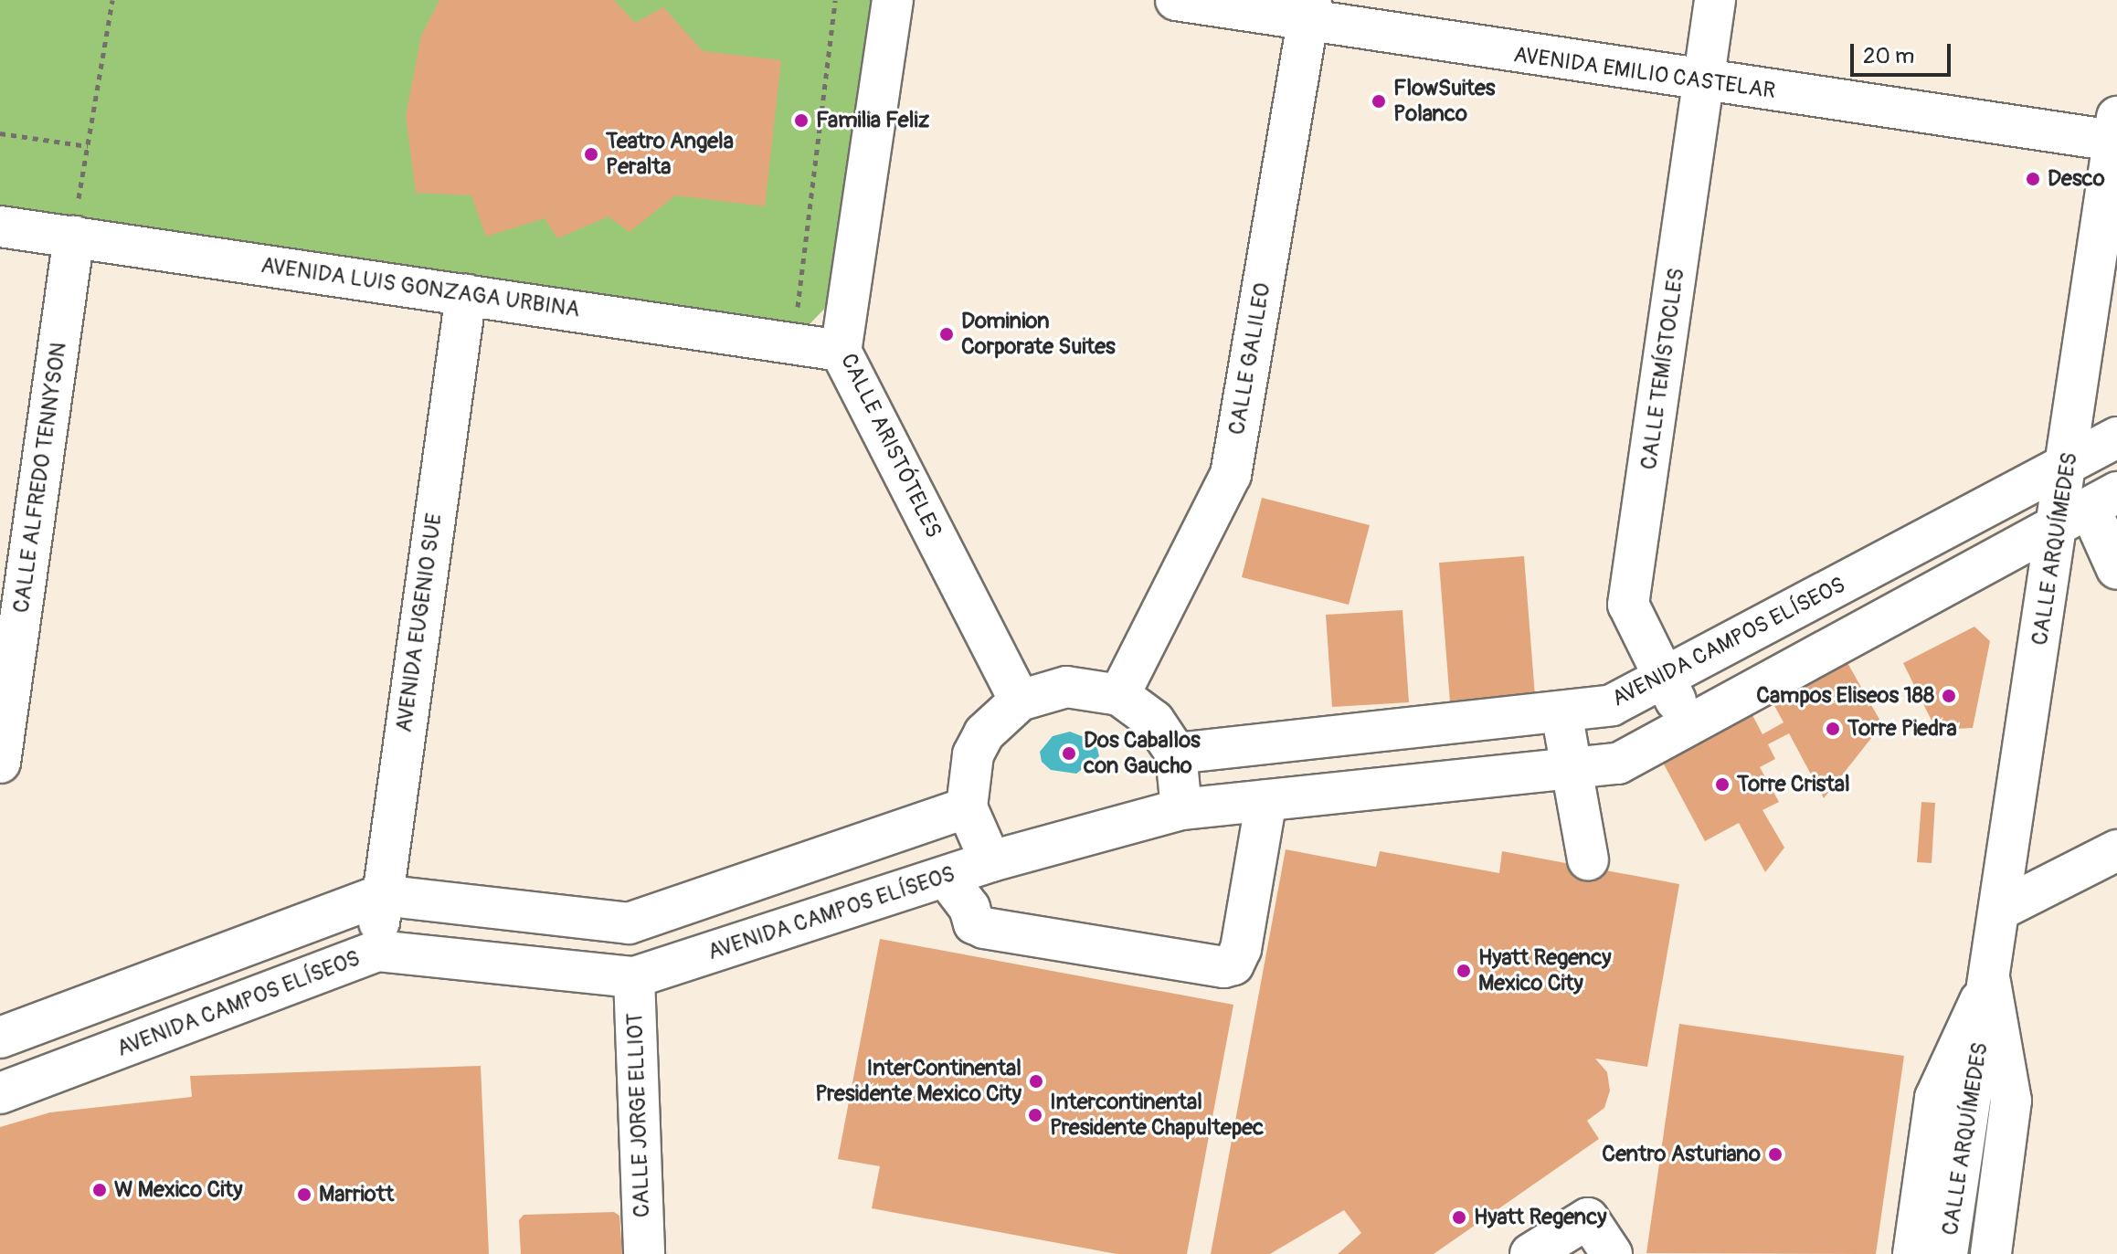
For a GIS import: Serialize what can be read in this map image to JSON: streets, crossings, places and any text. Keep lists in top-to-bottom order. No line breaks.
{"streets":{"street":["AVENIDA EMILIO CASTELAR","AVENIDA LUIS GONZAGA URBINA","CALLE GALILEO","CALLE TEMÍSTOCLES","CALLE ARISTÓTELES","CALLE ALFREDO TENNYSON","CALLE ARQUÍMEDES","AVENIDA EUGENIO SUE","AVENIDA CAMPOS ELÍSEOS","CALLE JORGE ELLIOT"]},"crossings":[["AVENIDA EMILIO CASTELAR","CALLE GALILEO"],["AVENIDA EMILIO CASTELAR","CALLE TEMÍSTOCLES"],["AVENIDA EMILIO CASTELAR","CALLE ARQUÍMEDES"],["AVENIDA LUIS GONZAGA URBINA","CALLE ARISTÓTELES"],["AVENIDA LUIS GONZAGA URBINA","CALLE ALFREDO TENNYSON"],["AVENIDA LUIS GONZAGA URBINA","AVENIDA EUGENIO SUE"],["CALLE GALILEO","CALLE ARISTÓTELES"],["CALLE GALILEO","AVENIDA CAMPOS ELÍSEOS"],["CALLE TEMÍSTOCLES","AVENIDA CAMPOS ELÍSEOS"],["CALLE ARISTÓTELES","AVENIDA CAMPOS ELÍSEOS"],["CALLE ARQUÍMEDES","AVENIDA CAMPOS ELÍSEOS"],["AVENIDA EUGENIO SUE","AVENIDA CAMPOS ELÍSEOS"],["AVENIDA CAMPOS ELÍSEOS","CALLE JORGE ELLIOT"]],"places":["FlowSuites Polanco","Familia Feliz","Teatro Angela Peralta","Desco","Dominion Corporate Suites","Campos Eliseos 188","Torre Piedra","Dos Caballos con Gaucho","Torre Cristal","Hyatt Regency Mexico City","InterContinental Presidente Mexico City","Intercontinental Presidente Chapultepec","Centro Asturiano","W Mexico City","Marriott","Hyatt Regency"],"scale_bar":"20 m"}
